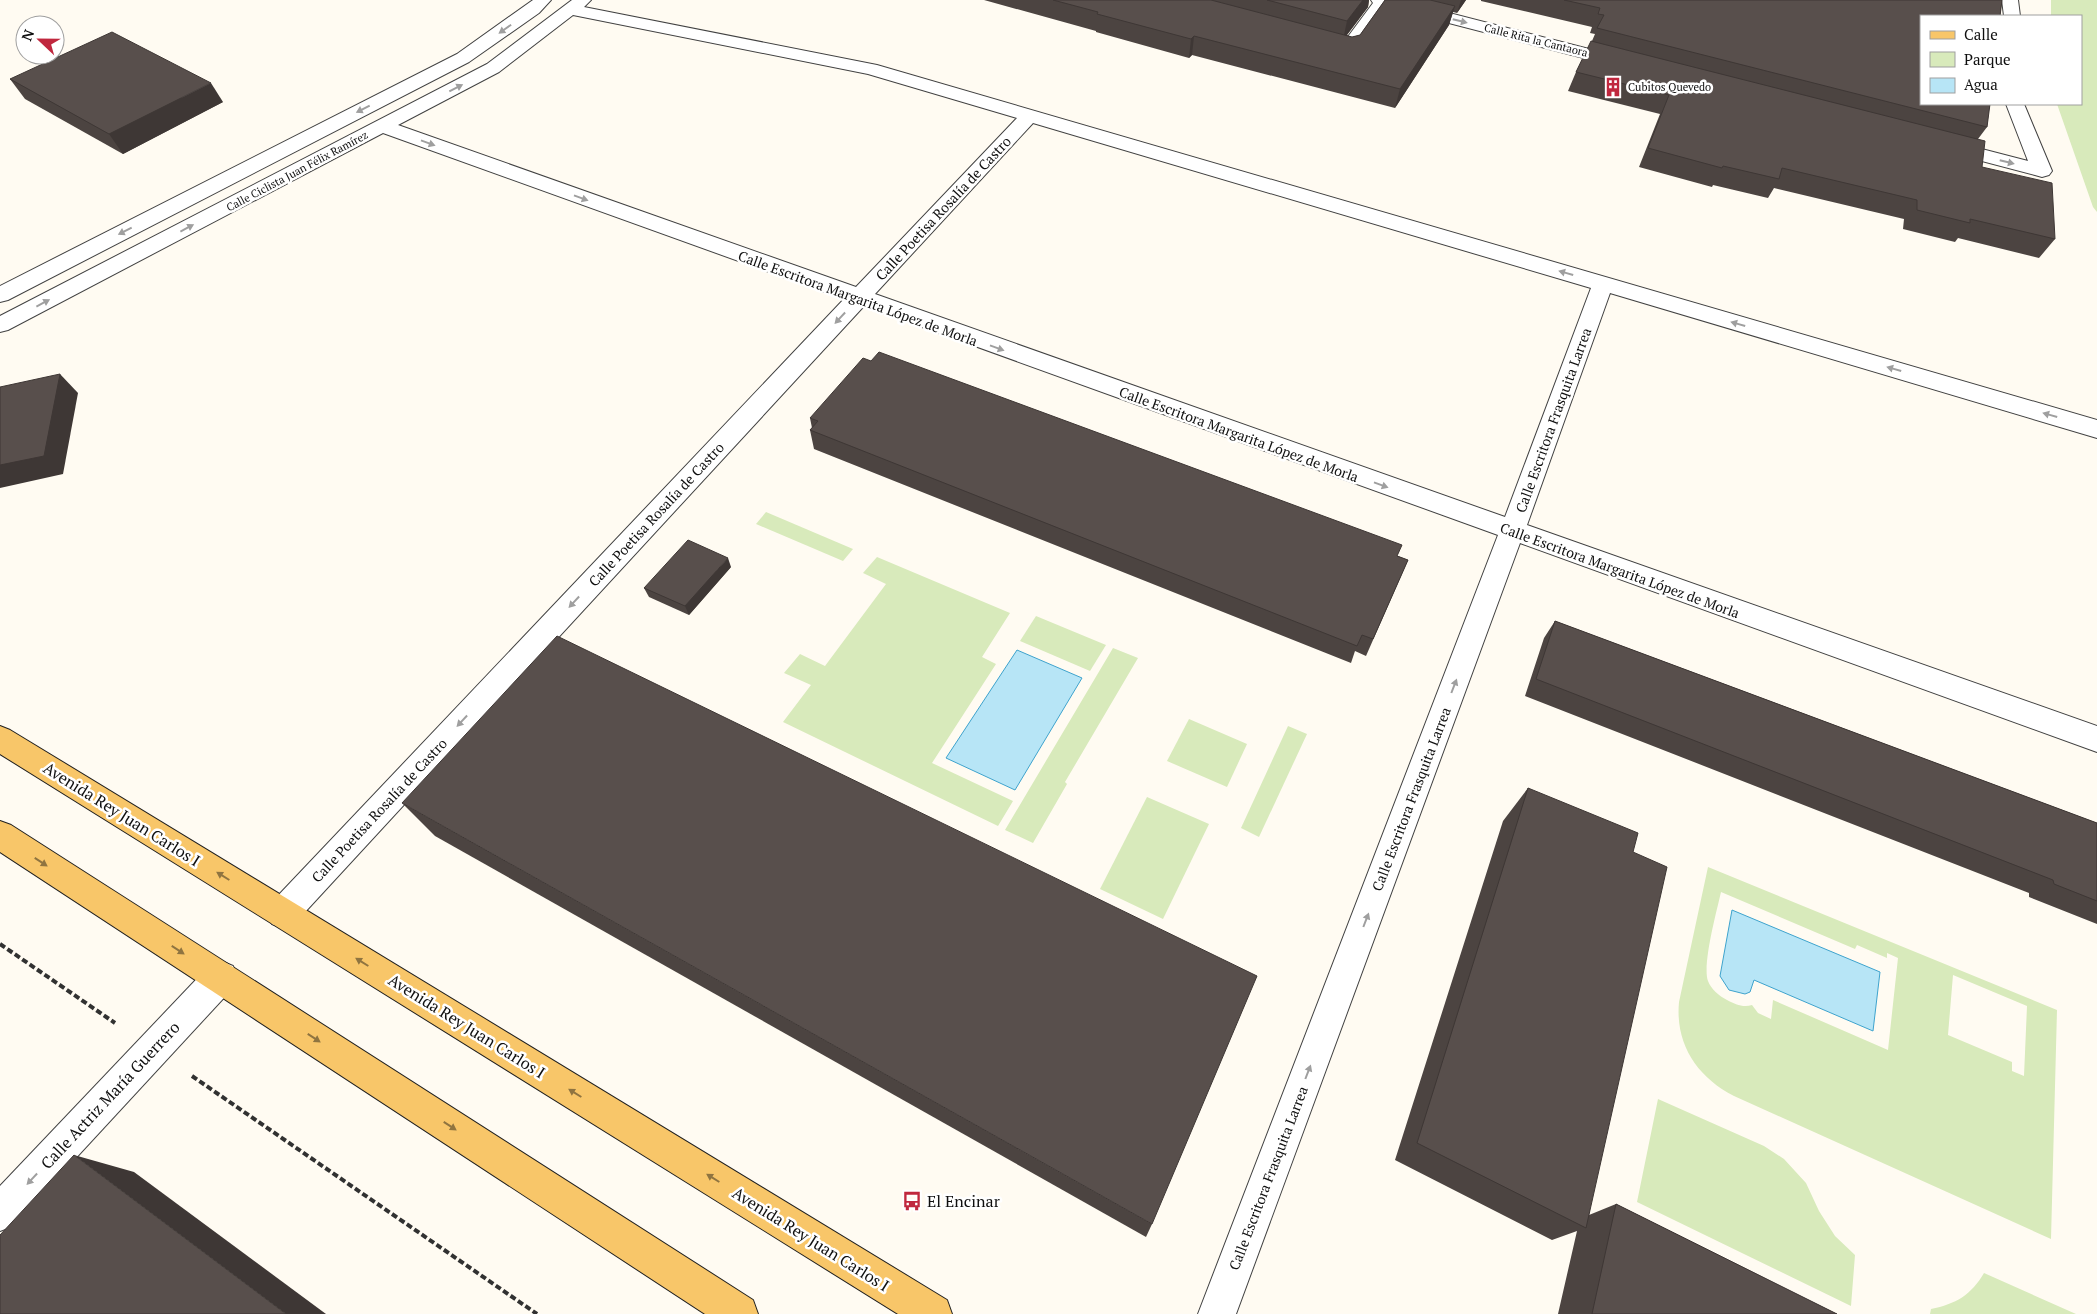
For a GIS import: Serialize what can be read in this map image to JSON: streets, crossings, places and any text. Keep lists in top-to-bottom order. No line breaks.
{"streets":{"main road":["Avenida Rey Juan Carlos I"],"street":["Calle Rita la Cantaora","Calle Ciclista Juan Félix Ramírez","Calle Poetisa Rosalía de Castro","Calle Escritora Margarita López de Morla","Calle Escritora Frasquita Larrea","Calle Actriz María Guerrero"]},"crossings":[["Calle Ciclista Juan Félix Ramírez","Calle Escritora Margarita López de Morla"],["Calle Poetisa Rosalía de Castro","Calle Escritora Margarita López de Morla"],["Calle Poetisa Rosalía de Castro","Avenida Rey Juan Carlos I"],["Calle Escritora Margarita López de Morla","Calle Escritora Frasquita Larrea"]],"one_way":["Calle Poetisa Rosalía de Castro","Calle Escritora Frasquita Larrea","Calle Actriz María Guerrero"],"places":{"building":["Cubitos Quevedo"],"bus stop":["El Encinar"]},"legend":["Calle","Parque","Agua"],"north":"left"}
